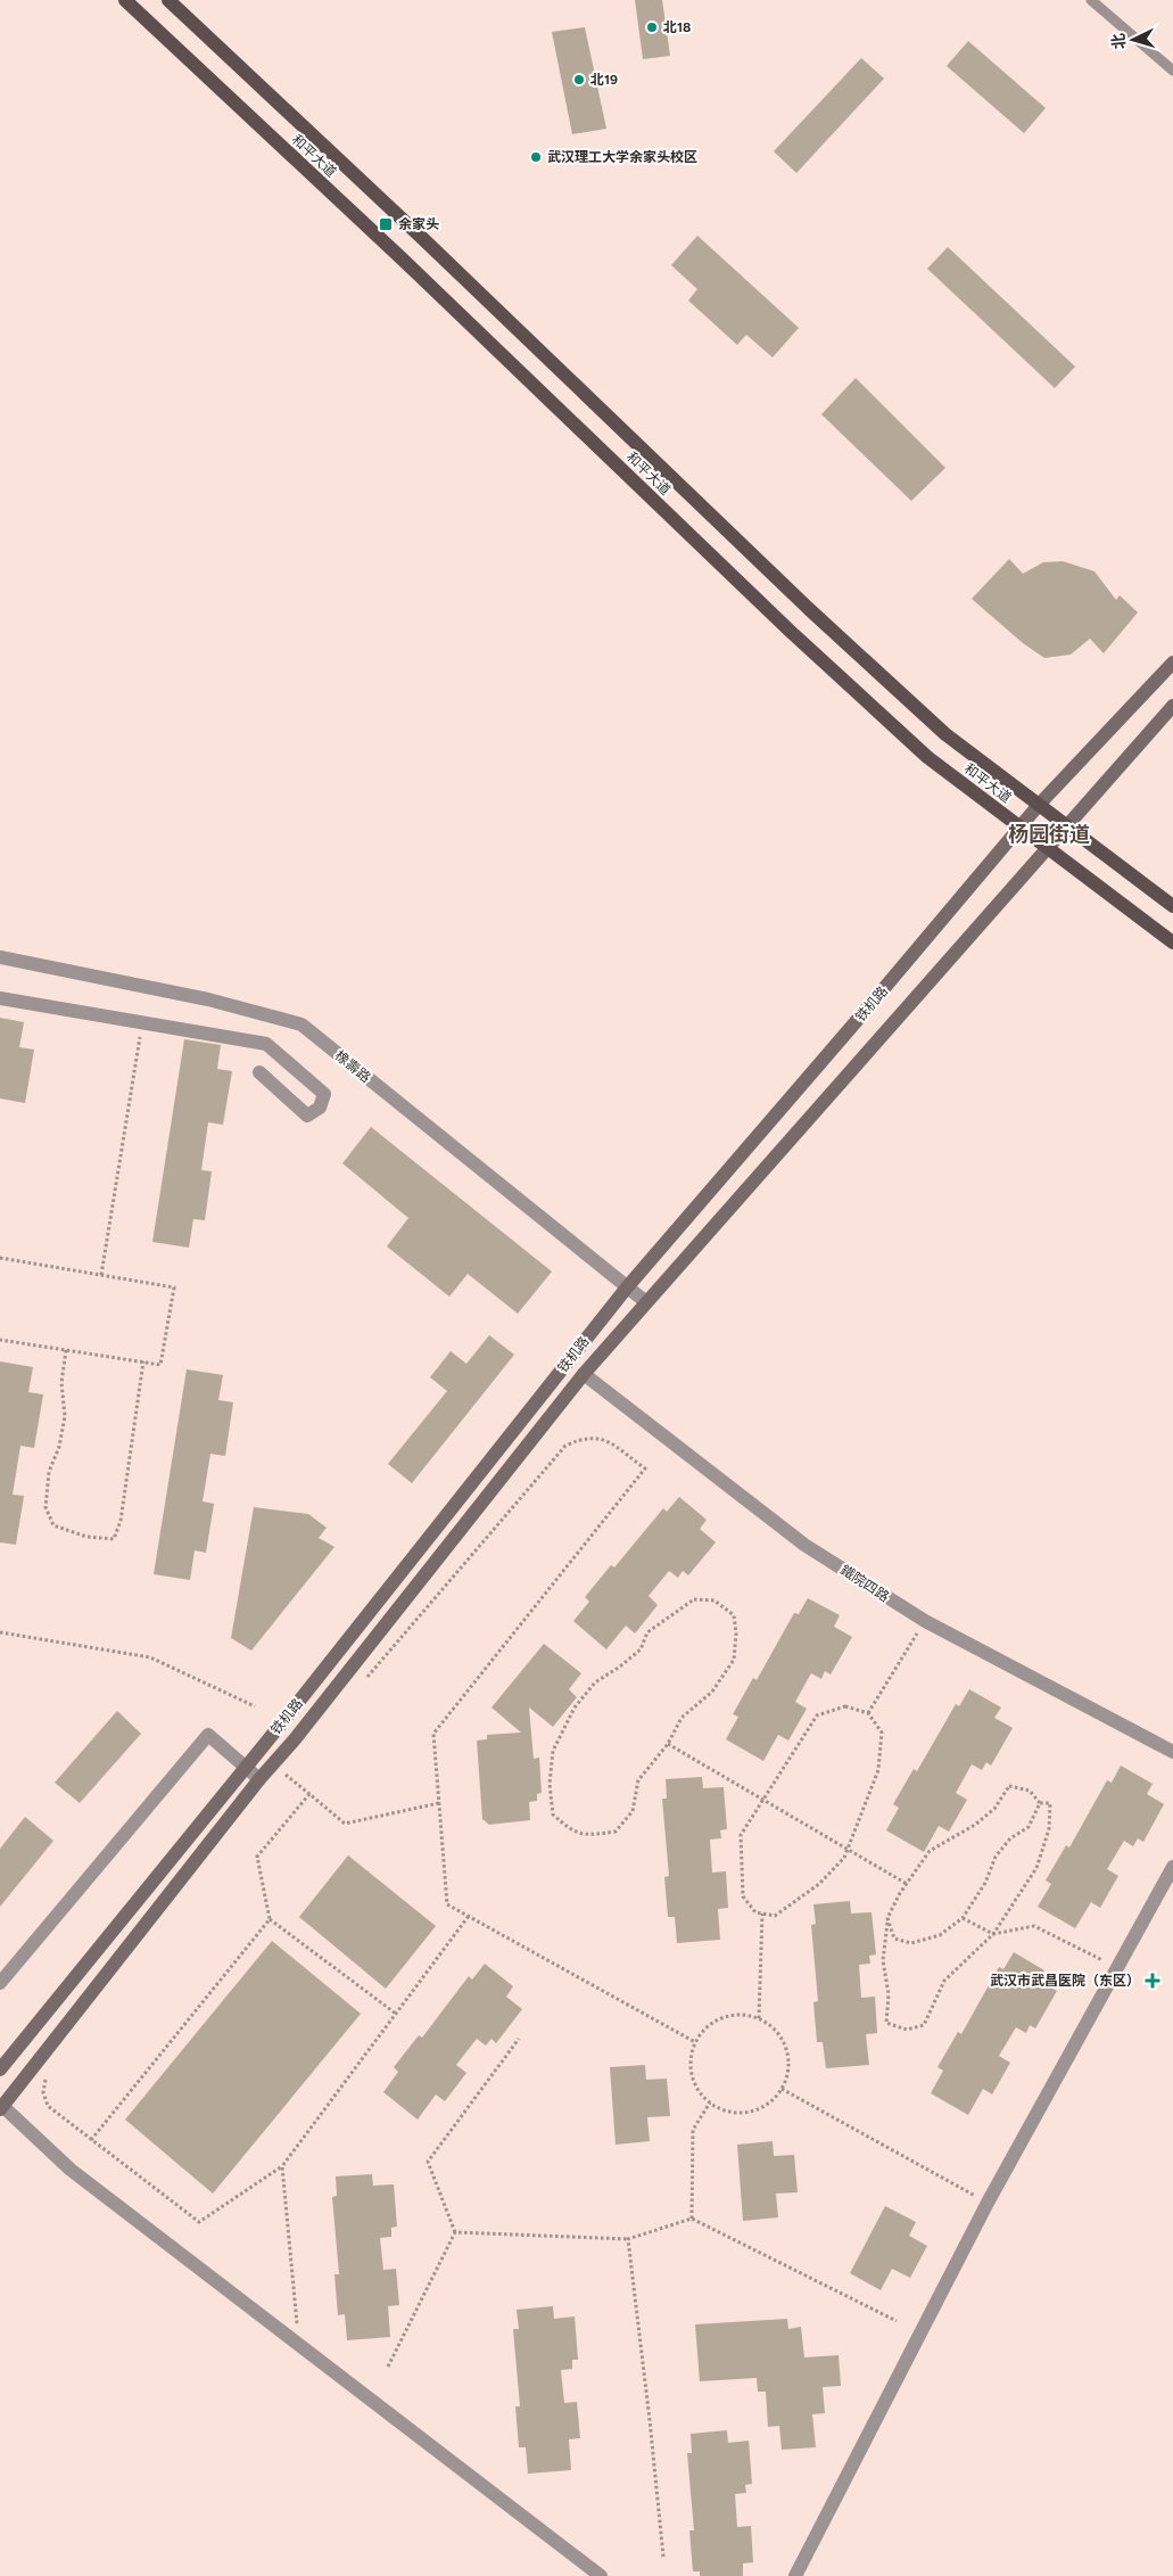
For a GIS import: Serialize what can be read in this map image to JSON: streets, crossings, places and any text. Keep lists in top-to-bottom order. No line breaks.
{"streets":{"main road":["和平大道","铁机路"],"street":["橡壽路","鐵院四路"]},"crossings":[["和平大道","铁机路"],["铁机路","橡壽路"],["铁机路","鐵院四路"]],"districts":["杨园街道"],"places":{"other":["北18","北19","武汉理工大学余家头校区"],"transit":["余家头"],"health":["武汉市武昌医院（东区）"]},"north":"left"}
